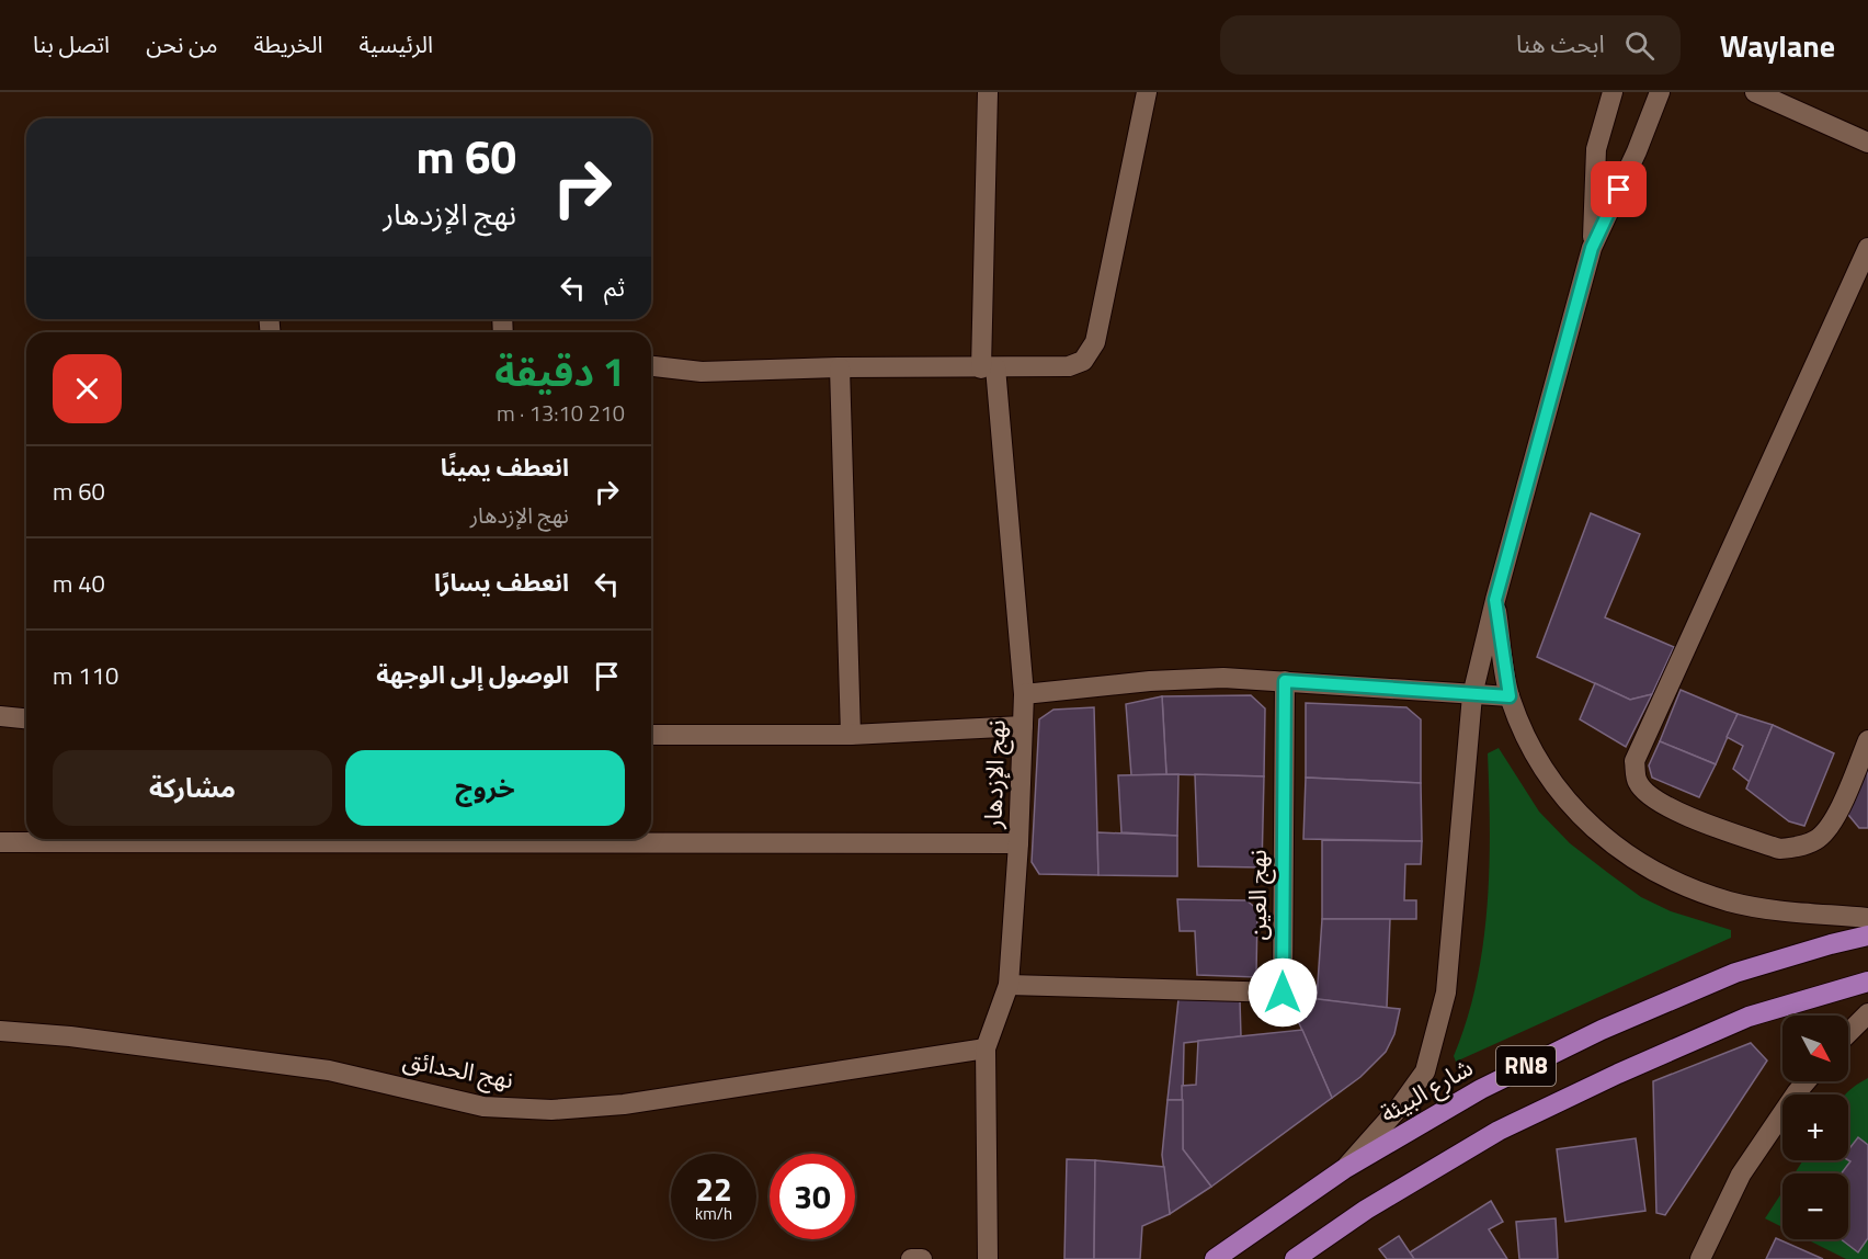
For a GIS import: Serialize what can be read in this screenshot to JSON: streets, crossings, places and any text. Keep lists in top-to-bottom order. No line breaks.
{"streets":{"main road":["RN8","شارع البيئة"],"street":["نهج الإزدهار","نهج العين","نهج الحدائق"]},"crossings":[["نهج الإزدهار","نهج العين"],["نهج الإزدهار","نهج الحدائق"]],"north":"bottom right","page":{"header":"Waylane","search":"ابحث هنا","nav":["الرئيسية","الخريطة","من نحن","اتصل بنا"],"turn":["60 m","نهج الإزدهار"],"then":"ثم","heading":["1 دقيقة","210 m · 13:10"],"list":[{"name":"انعطف يمينًا","note":"نهج الإزدهار","value":"60 m"},{"name":"انعطف يسارًا","value":"40 m"},{"name":"الوصول إلى الوجهة","value":"110 m"}],"buttons":["خروج","مشاركة"],"map_buttons":["+","−"],"speed":"22 km/h","limit":"30"}}
